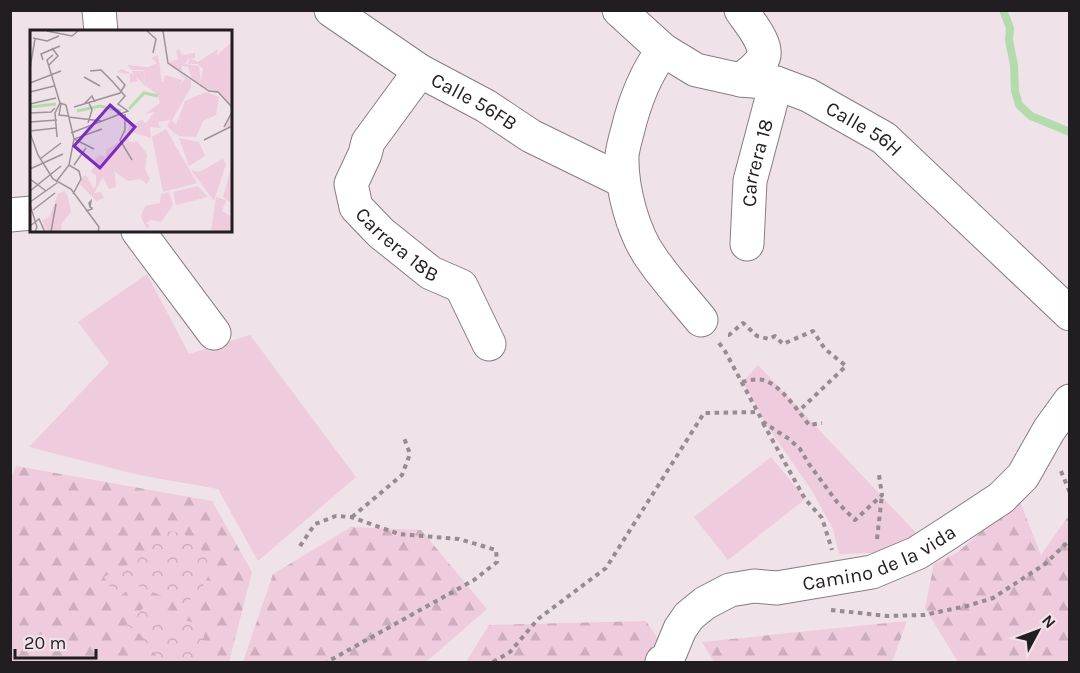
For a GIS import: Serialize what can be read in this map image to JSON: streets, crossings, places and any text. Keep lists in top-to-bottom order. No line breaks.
{"streets":{"street":["Calle 56FB","Calle 56H","Carrera 18","Carrera 18B","Camino de la vida"]},"crossings":[["Calle 56FB","Carrera 18B"],["Calle 56H","Carrera 18"]],"scale_bar":"20 m","north":"top right"}
